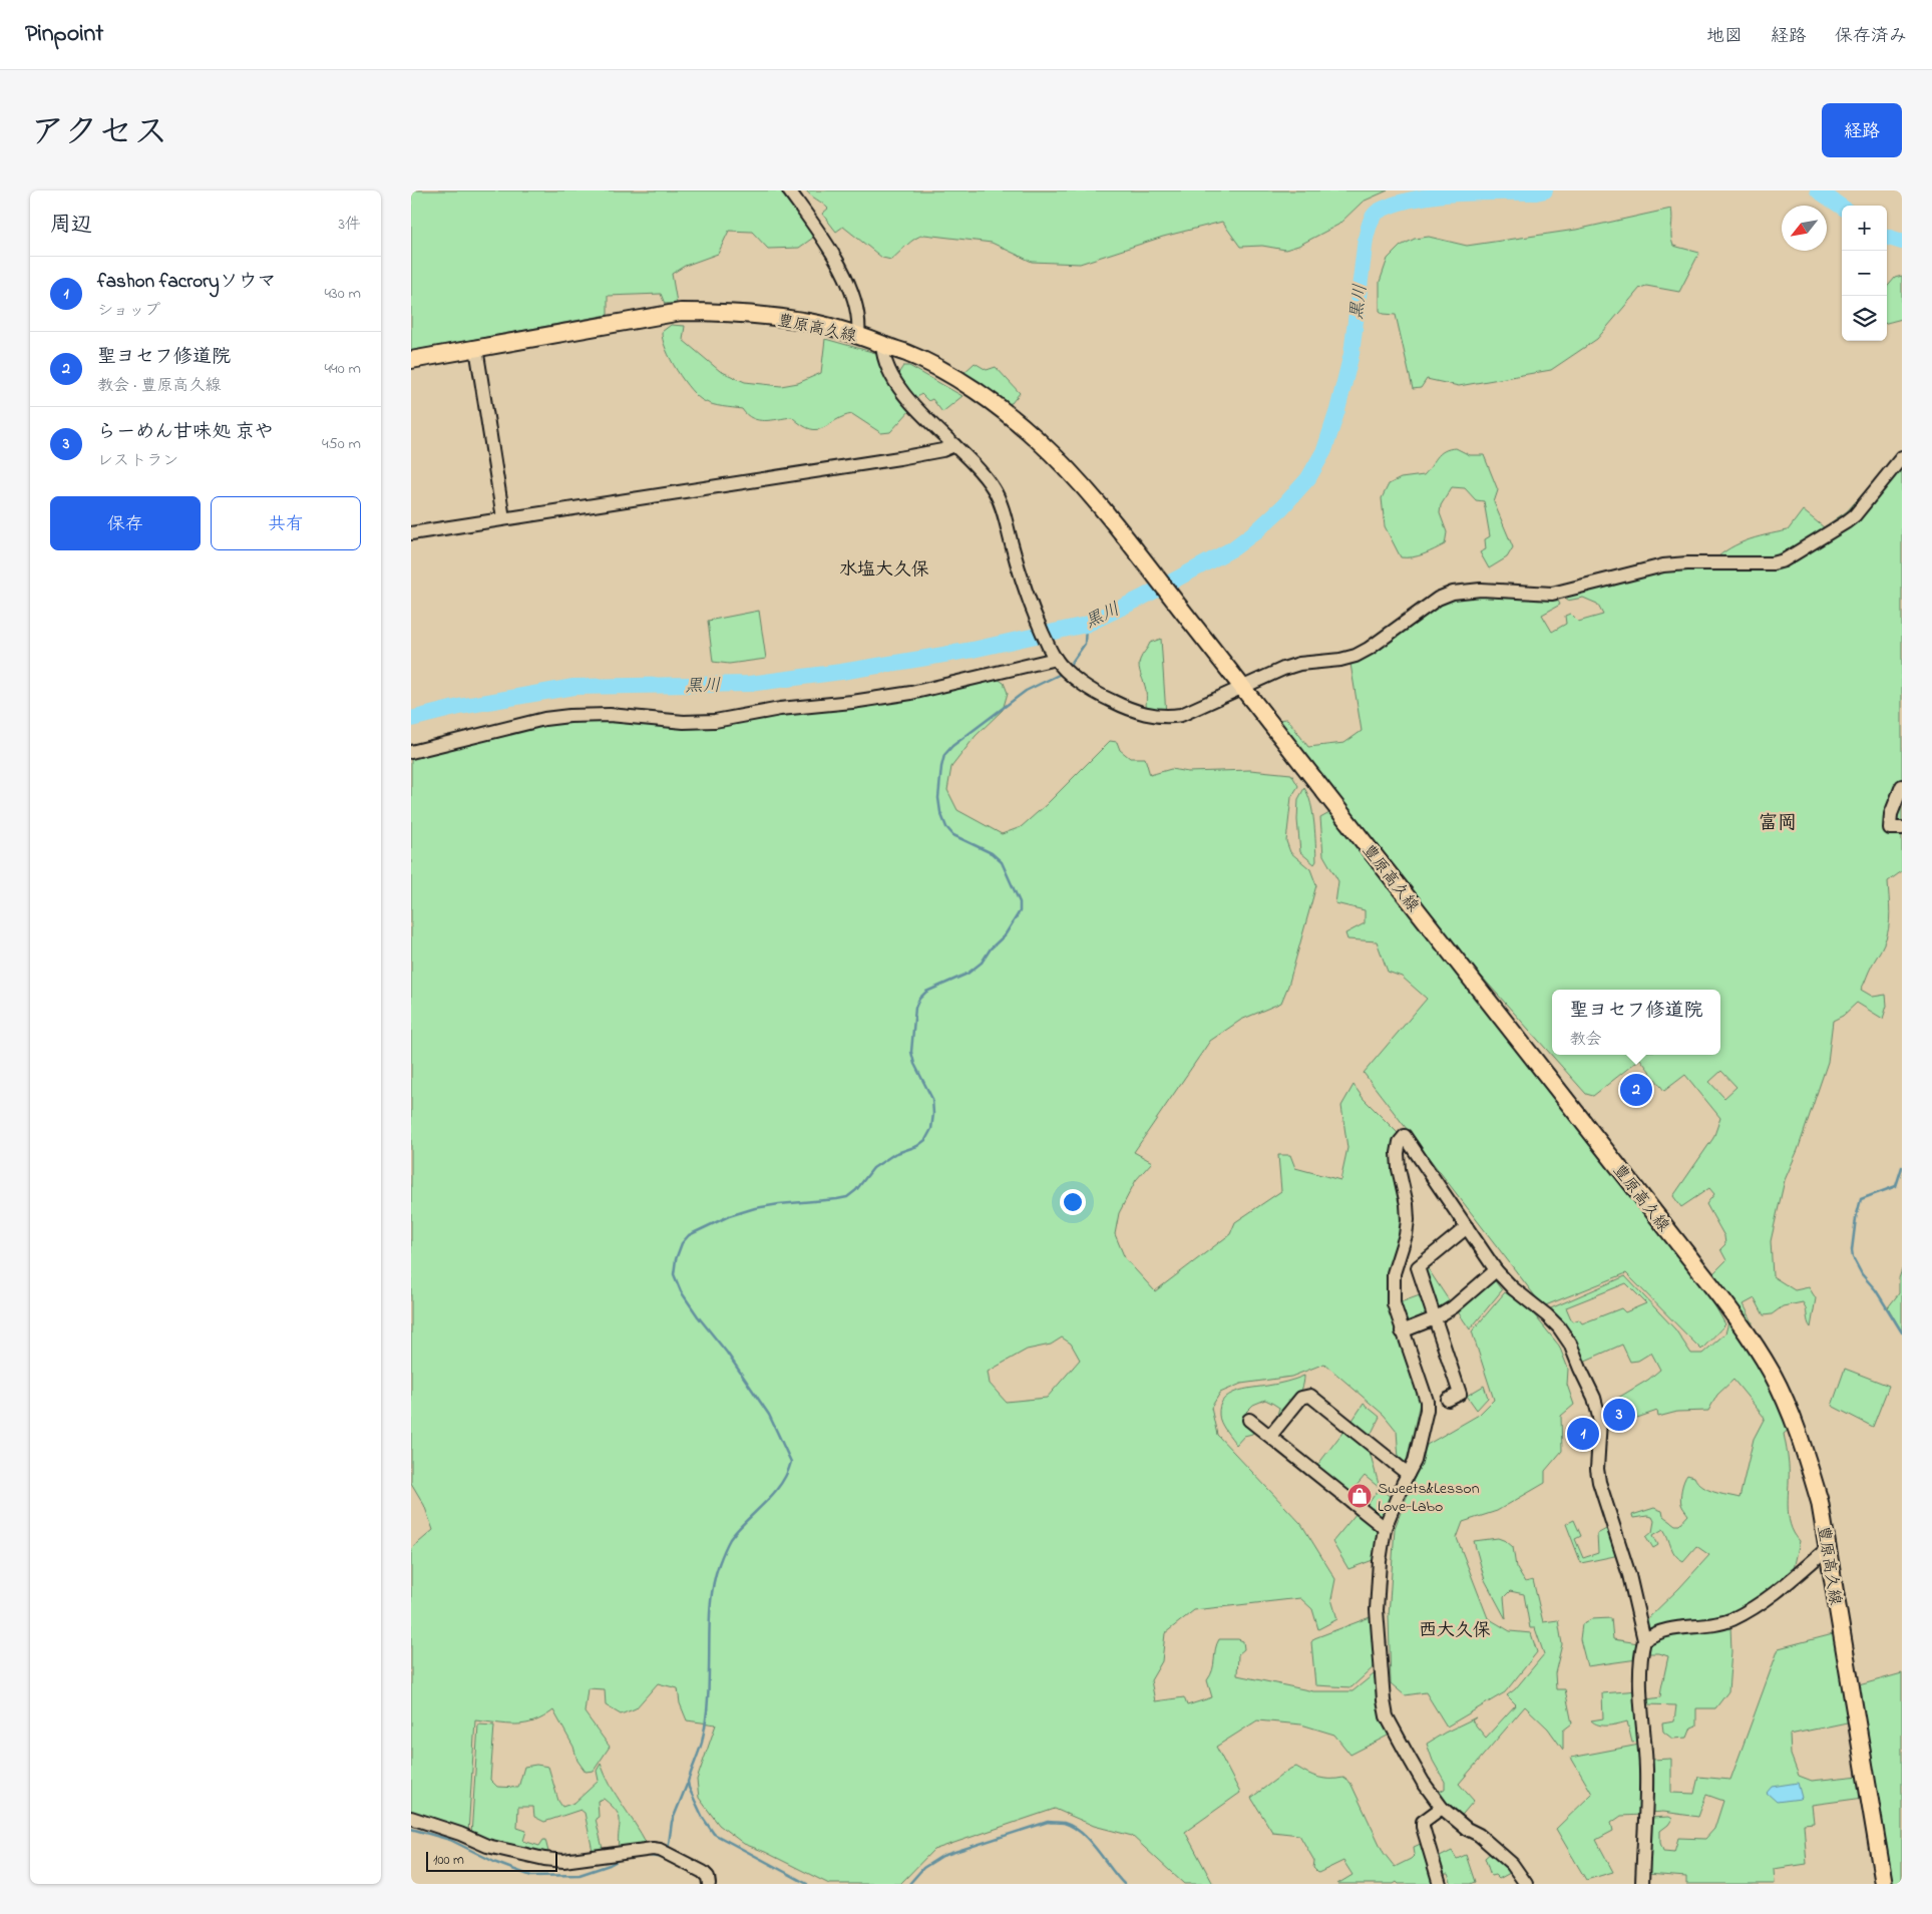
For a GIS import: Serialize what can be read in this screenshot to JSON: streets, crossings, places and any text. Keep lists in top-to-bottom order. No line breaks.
{"streets":{"main road":["豊原高久線"]},"districts":["水塩大久保","富岡","西大久保"],"water":["黒川"],"places":{"shop":["Sweets&Lesson Love-Labo"]},"scale_bar":"100 m","north":"bottom left","page":{"header":"Pinpoint","nav":["地図","経路","保存済み"],"title":"アクセス","buttons":["経路",["保存","共有"]],"heading":["周辺","3件"],"map_buttons":["+","−"],"list":[{"mark":"1","name":"fashon facroryソウマ","note":"ショップ","value":"430 m"},{"mark":"2","name":"聖ヨセフ修道院","note":"教会 · 豊原高久線","value":"440 m"},{"mark":"3","name":"らーめん甘味処 京や","note":"レストラン","value":"450 m"}],"popup":["聖ヨセフ修道院","教会"],"pins":["2","3","1"],"scale":"100 m"}}
